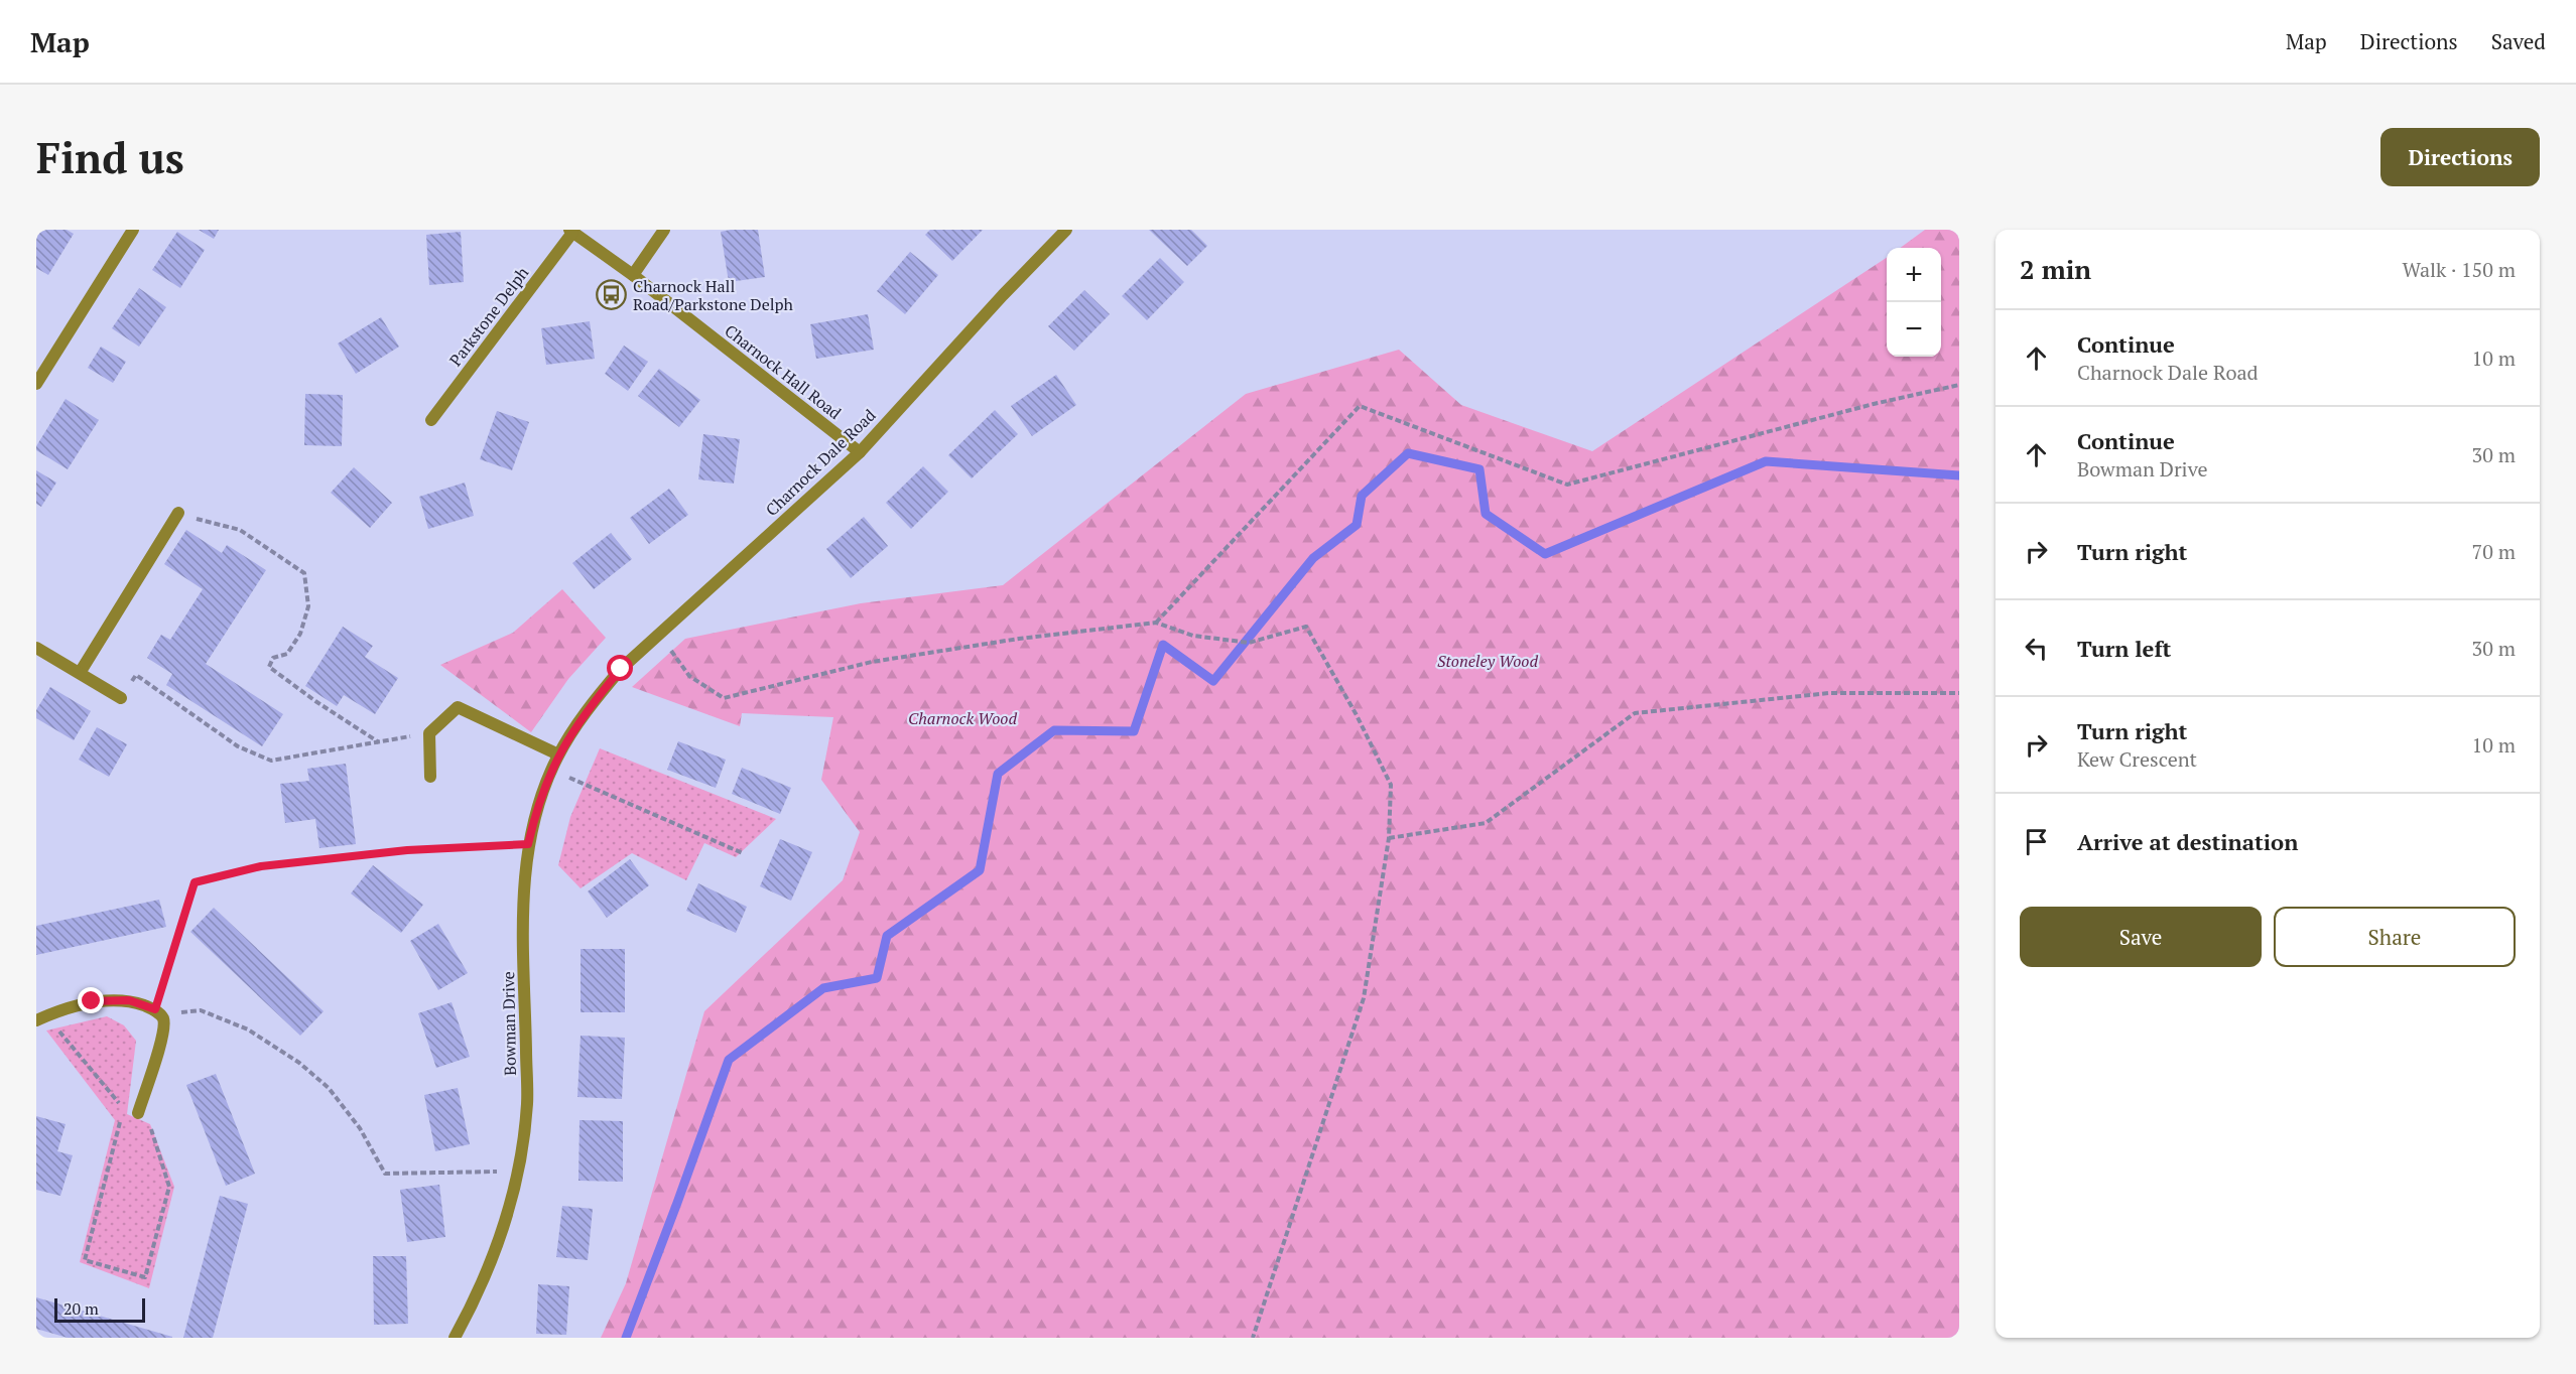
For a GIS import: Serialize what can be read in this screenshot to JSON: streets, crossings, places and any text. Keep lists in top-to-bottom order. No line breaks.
{"streets":{"street":["Parkstone Delph","Charnock Hall Road","Charnock Dale Road","Bowman Drive"]},"crossings":[["Parkstone Delph","Charnock Hall Road"],["Charnock Hall Road","Charnock Dale Road"],["Charnock Dale Road","Bowman Drive"]],"parks":["Stoneley Wood","Charnock Wood"],"places":{"bus stop":["Charnock Hall Road/Parkstone Delph"]},"scale_bar":"20 m","page":{"header":"Map","nav":["Map","Directions","Saved"],"buttons":["Directions",["Save","Share"]],"title":"Find us","heading":["2 min","Walk · 150 m"],"map_buttons":["+","−"],"list":[["Continue","Charnock Dale Road","10 m"],["Continue","Bowman Drive","30 m"],["Turn right","70 m"],["Turn left","30 m"],["Turn right","Kew Crescent","10 m"],"Arrive at destination"],"scale":"20 m"}}
